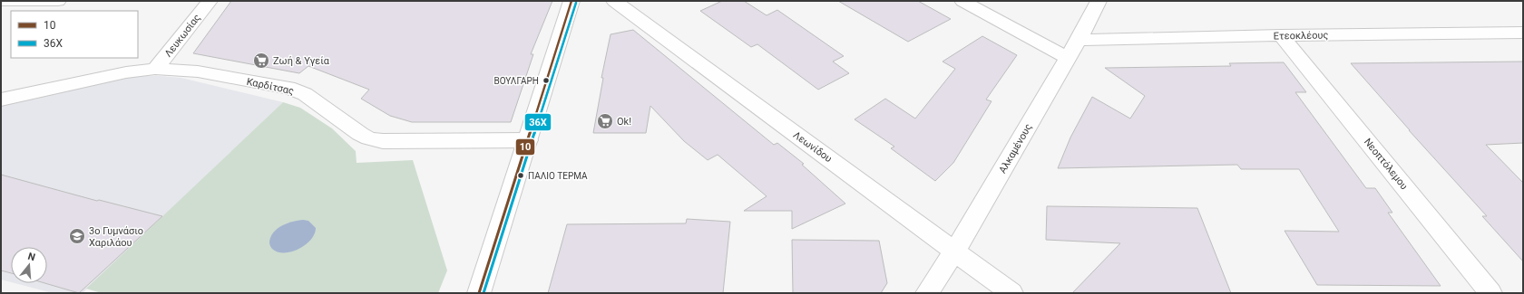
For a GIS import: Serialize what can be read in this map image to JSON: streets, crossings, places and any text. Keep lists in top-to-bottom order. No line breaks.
{"streets":{"street":["Λευκωσίας","Ετεοκλέους","Καρδίτσας","Λεωνίδου","Αλκαμένους","Νεοπτόλεμου"]},"crossings":[["Λευκωσίας","Καρδίτσας"],["Ετεοκλέους","Αλκαμένους"],["Ετεοκλέους","Νεοπτόλεμου"],["Λεωνίδου","Αλκαμένους"]],"places":{"supermarket":["Ζωή & Υγεία","Ok!"],"other":["ΒΟΥΛΓΑΡΗ","ΠΑΛΙΟ ΤΕΡΜΑ"],"school or university":["3ο Γυμνάσιο Χαριλάου"]},"lines":["transit line 10","transit line 36Χ"],"legend":["10","36Χ"],"north":"top"}
